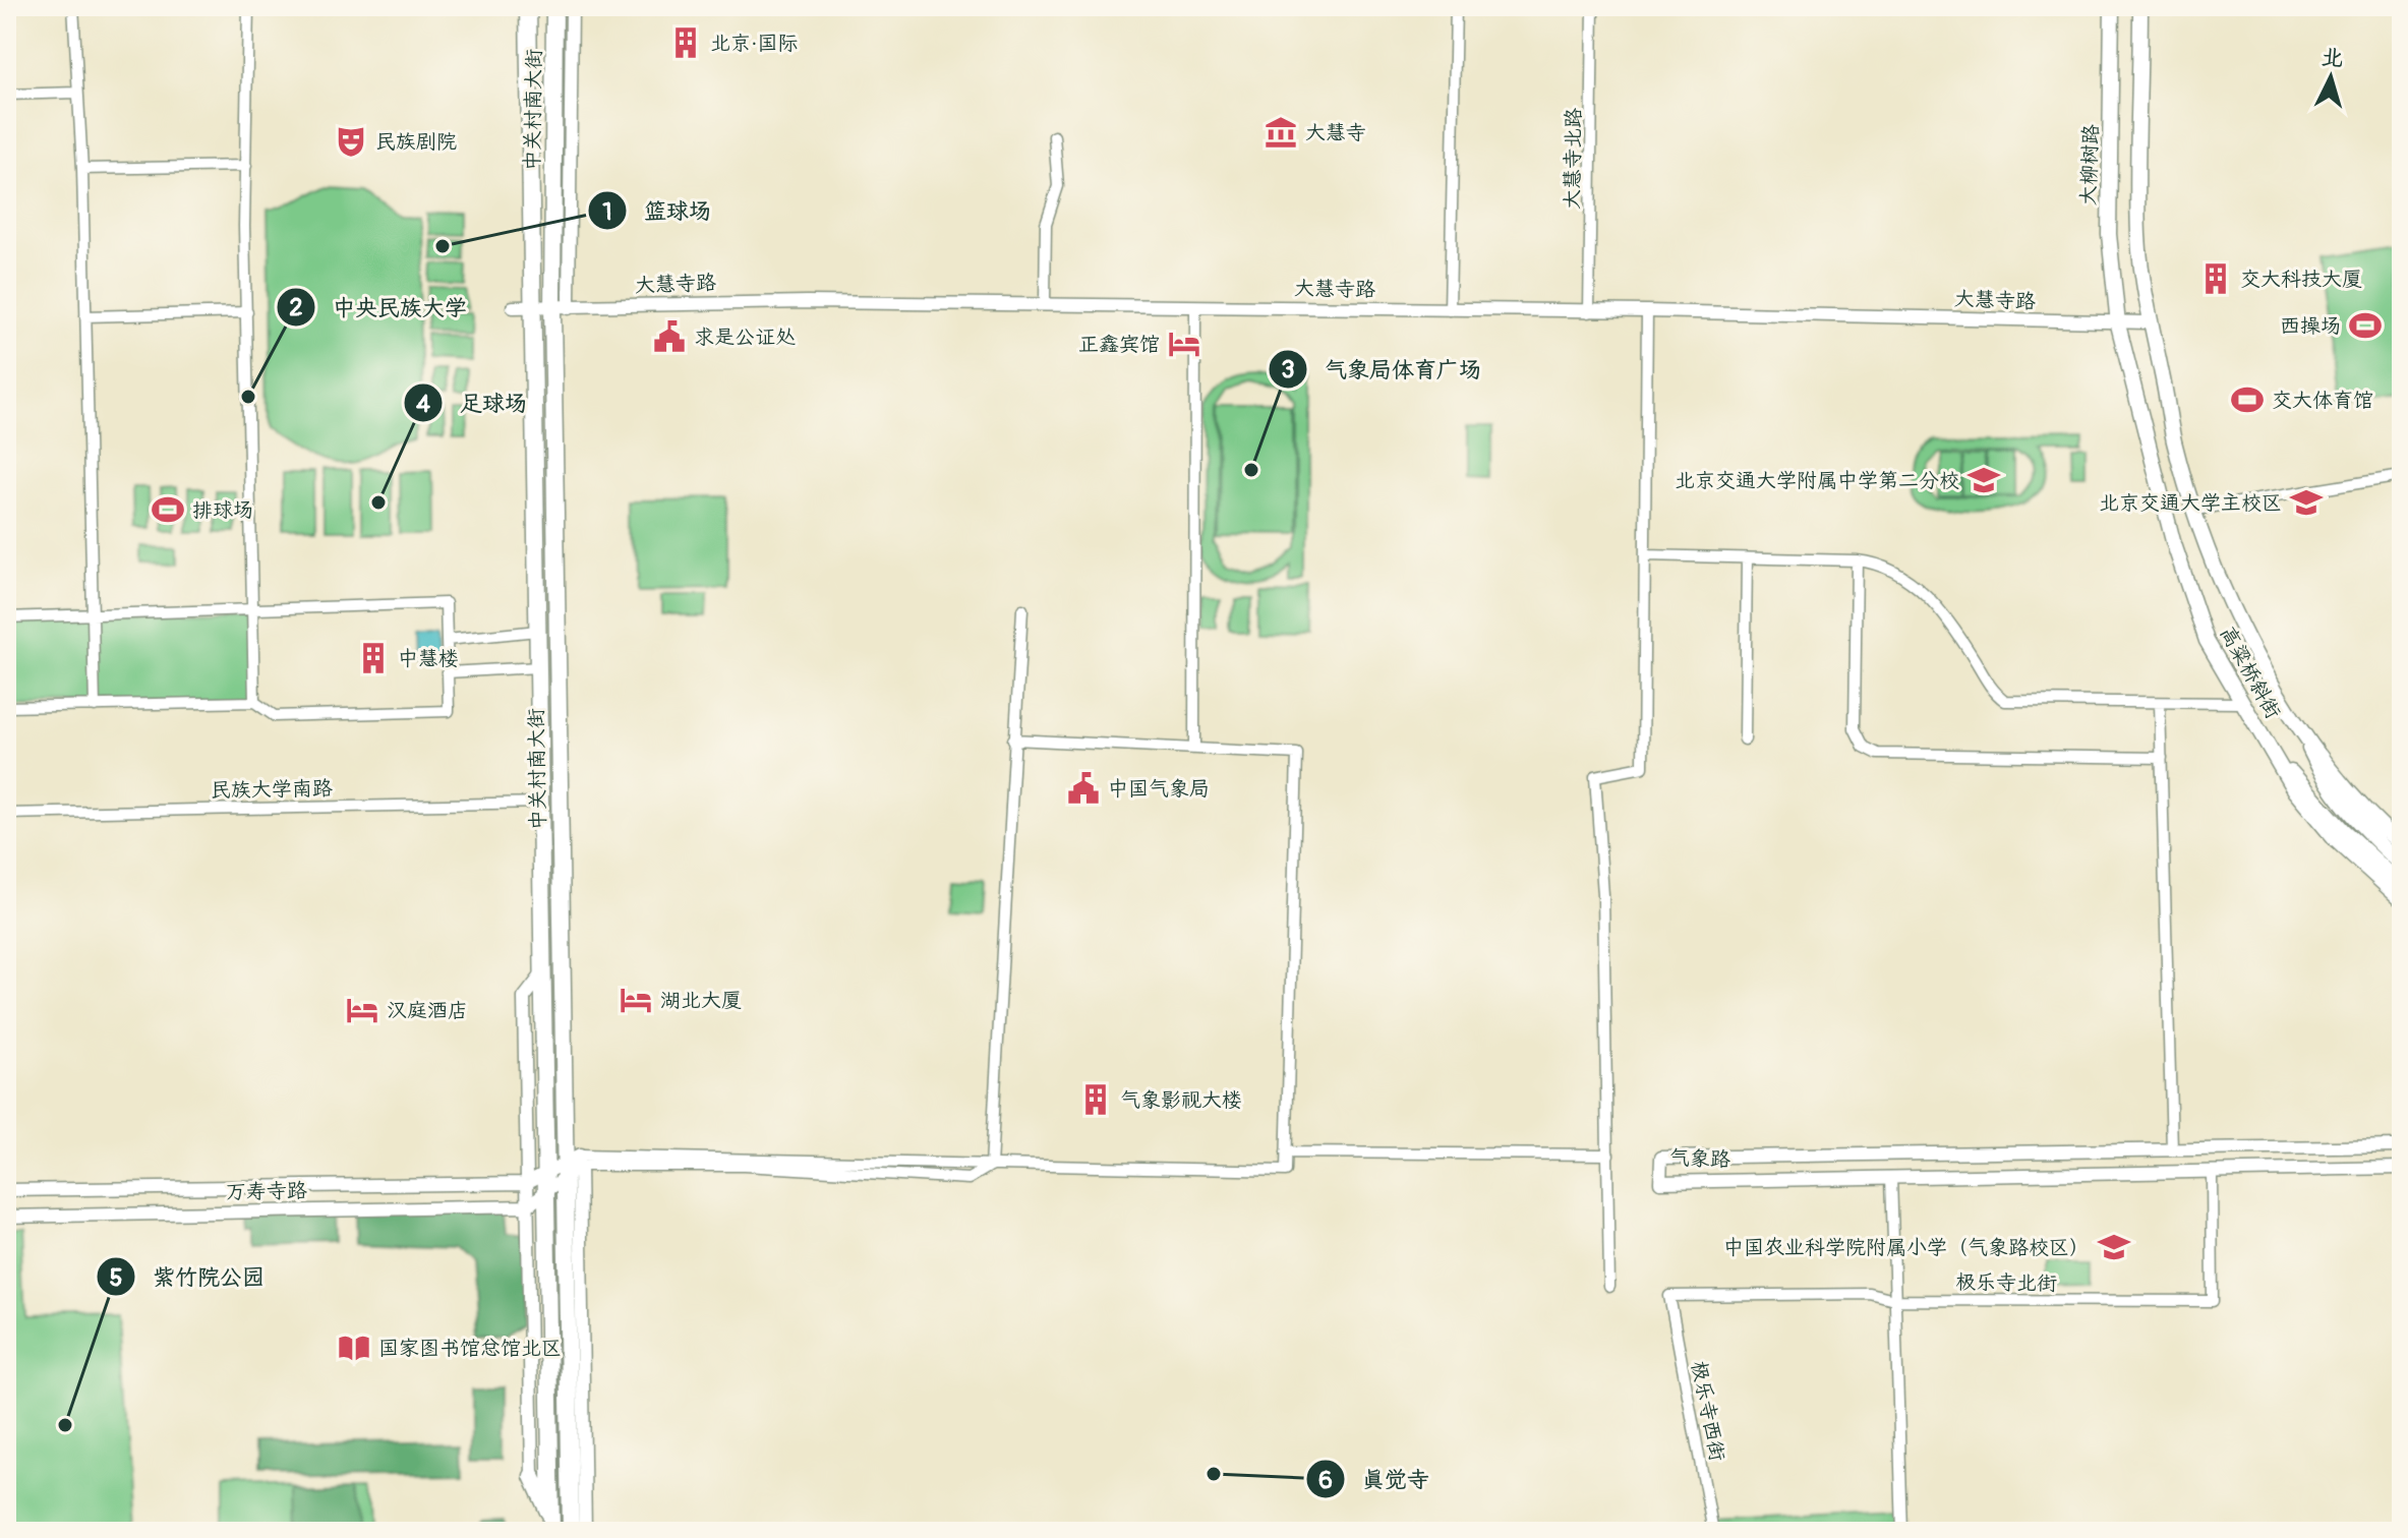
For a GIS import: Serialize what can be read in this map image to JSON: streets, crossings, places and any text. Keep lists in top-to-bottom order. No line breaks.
{"streets":{"main road":["中关村南大街","大柳树路","高粱桥斜街"],"street":["大慧寺北路","大慧寺路","民族大学南路","气象路","万寿寺路","极乐寺北街","极乐寺西街"]},"crossings":[["中关村南大街","大慧寺路"],["中关村南大街","民族大学南路"],["中关村南大街","万寿寺路"],["大慧寺北路","大慧寺路"],["大柳树路","大慧寺路"],["大柳树路","高粱桥斜街"],["大慧寺路","高粱桥斜街"],["气象路","极乐寺北街"],["极乐寺北街","极乐寺西街"]],"places":{"building":["北京·国际","交大科技大厦","中慧楼","气象影视大楼"],"museum":["大慧寺"],"theatre":["民族剧院"],"other":["篮球场","中央民族大学","气象局体育广场","足球场","紫竹院公园","真觉寺"],"sports":["西操场","交大体育馆","排球场"],"public building":["求是公证处","中国气象局"],"hotel":["正鑫宾馆","湖北大厦","汉庭酒店"],"school or university":["北京交通大学附属中学第二分校","北京交通大学主校区","中国农业科学院附属小学（气象路校区）"],"library":["国家图书馆总馆北区"]},"north":"top"}
